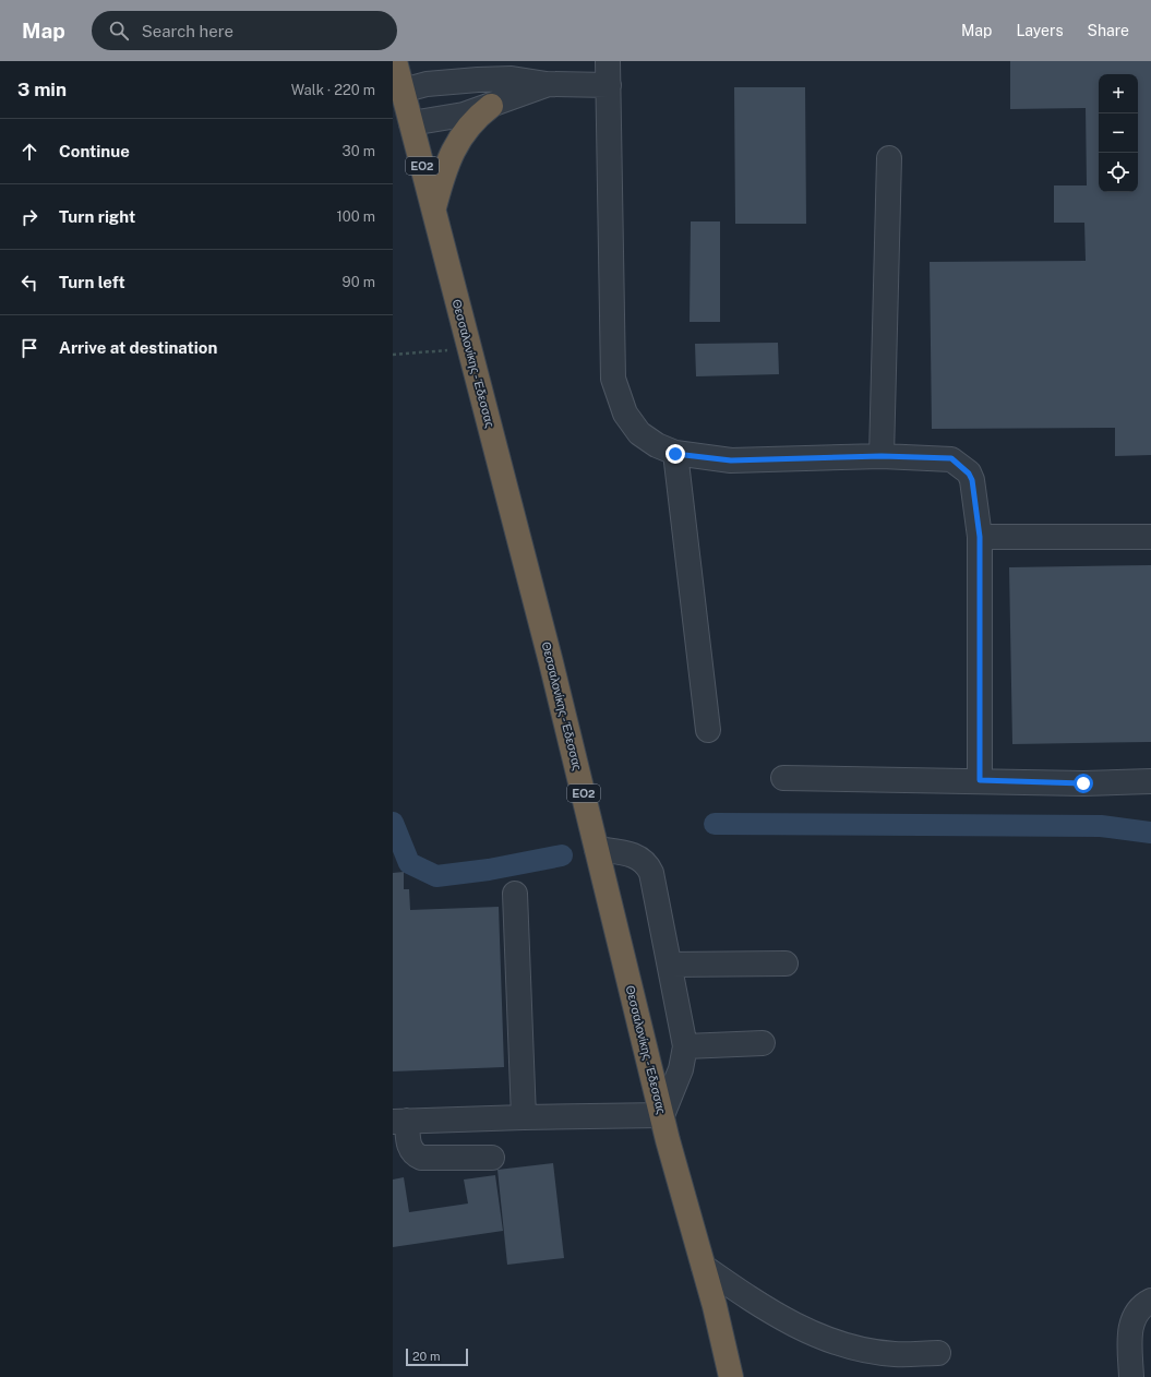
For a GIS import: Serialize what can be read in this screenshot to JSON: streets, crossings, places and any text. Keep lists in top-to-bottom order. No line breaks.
{"streets":{"highway":["ΕΟ2","Θεσσαλονίκης - Έδεσσας"]},"scale_bar":"20 m","page":{"header":"Map","search":"Search here","nav":["Map","Layers","Share"],"heading":["3 min","Walk · 220 m"],"map_buttons":["+","−"],"list":[["Continue","30 m"],["Turn right","100 m"],["Turn left","90 m"],"Arrive at destination"],"scale":"20 m"}}
